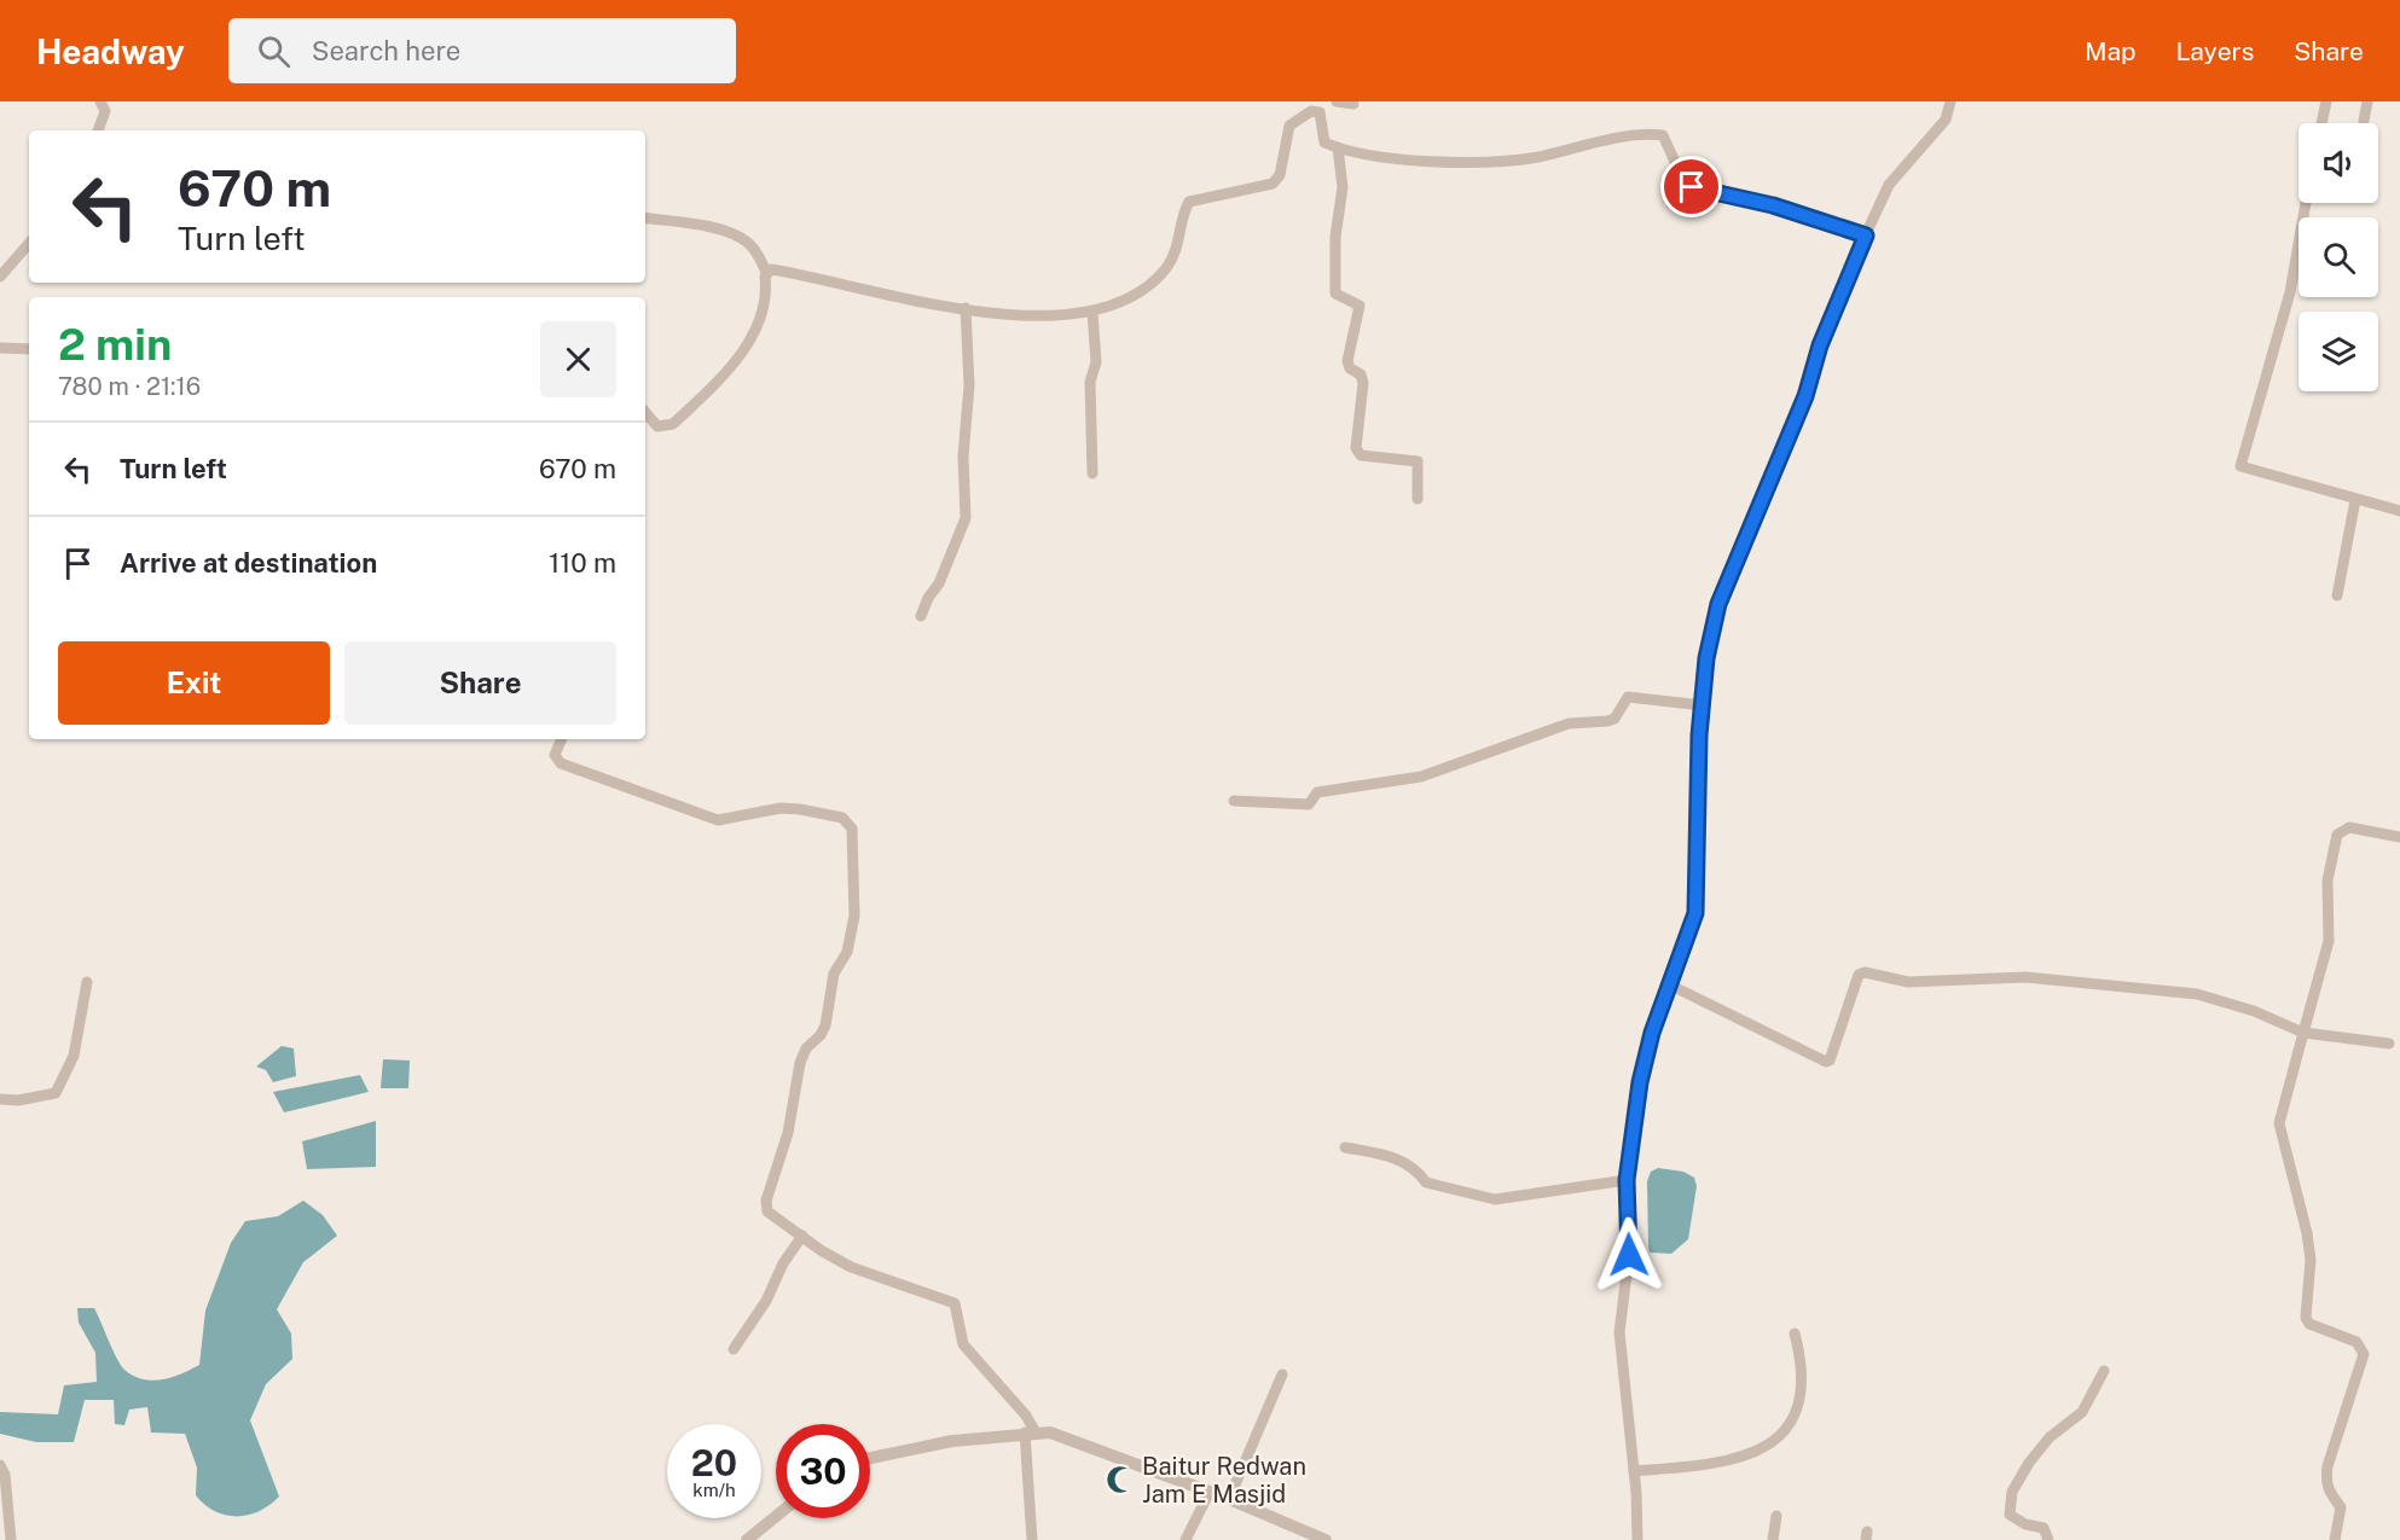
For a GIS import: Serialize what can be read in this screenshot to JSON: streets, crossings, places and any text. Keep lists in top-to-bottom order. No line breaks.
{"places":{"mosque":["Baitur Redwan Jam E Masjid"]},"page":{"header":"Headway","search":"Search here","nav":["Map","Layers","Share"],"turn":["670 m","Turn left"],"heading":["2 min","780 m · 21:16"],"list":[{"name":"Turn left","value":"670 m"},{"name":"Arrive at destination","value":"110 m"}],"buttons":["Exit","Share"],"speed":"20 km/h","limit":"30"}}
